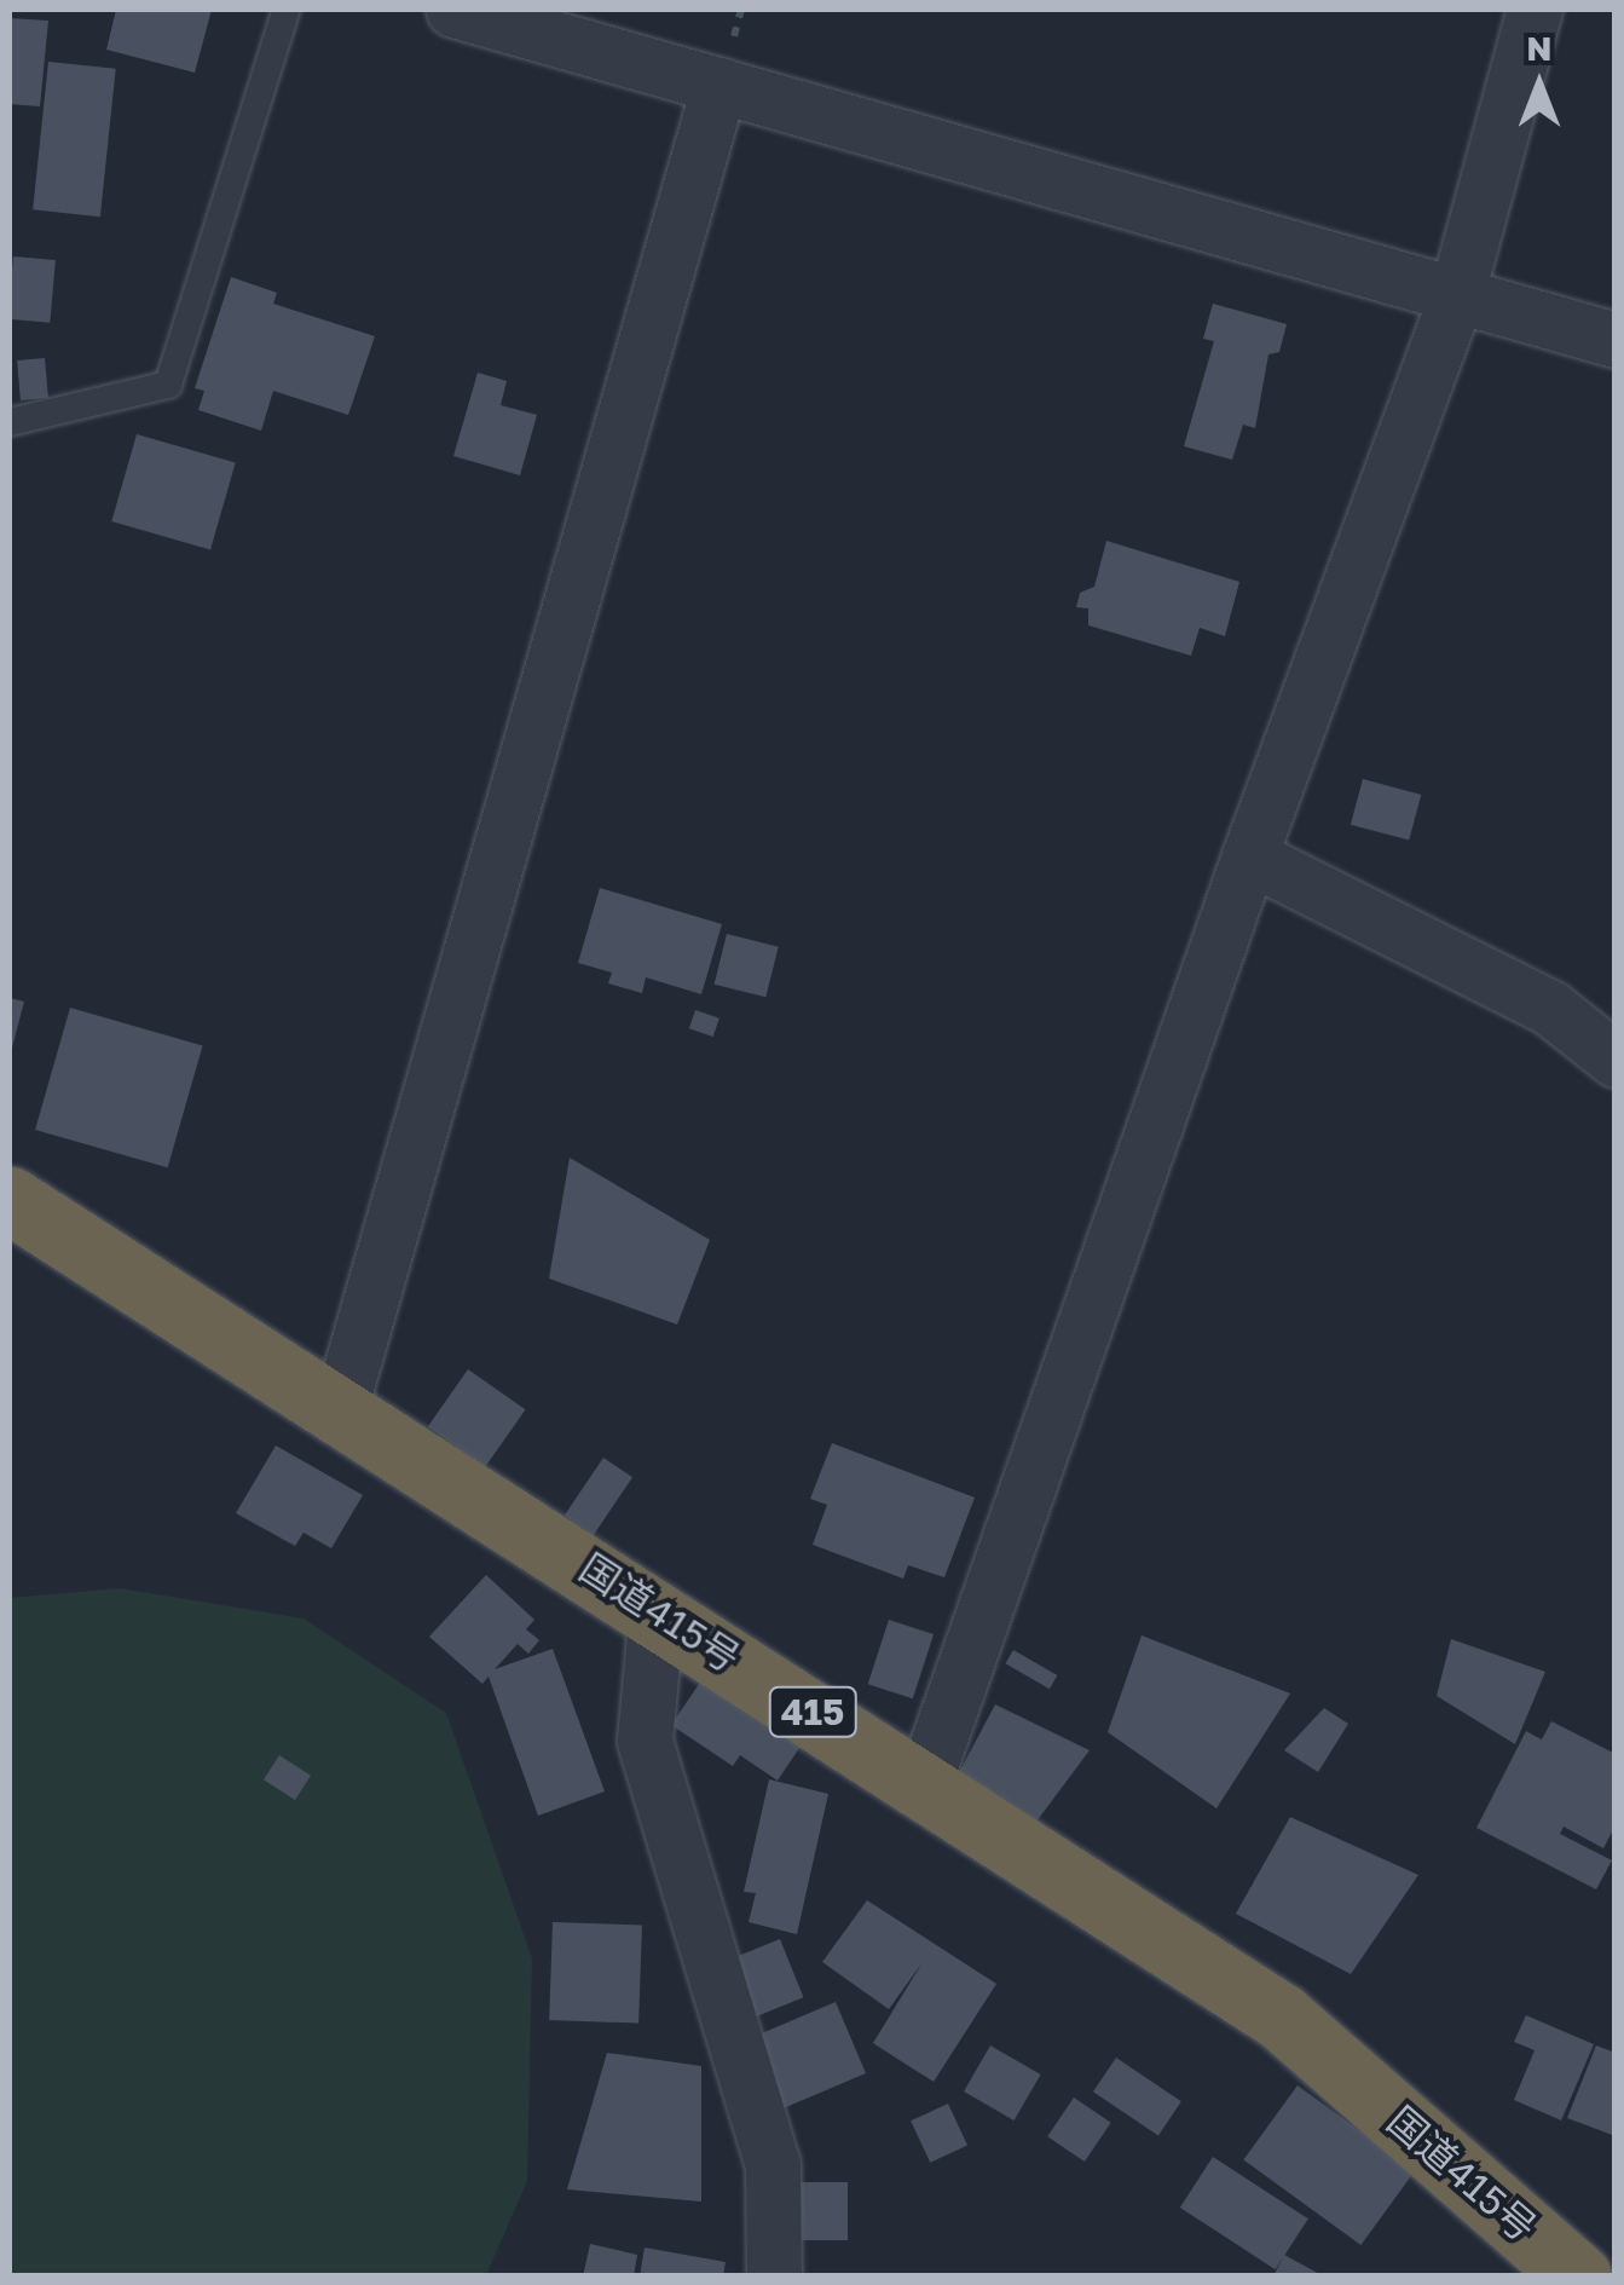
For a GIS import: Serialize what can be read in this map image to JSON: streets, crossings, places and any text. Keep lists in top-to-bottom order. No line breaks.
{"streets":{"highway":["国道415号","415"]},"north":"top"}
